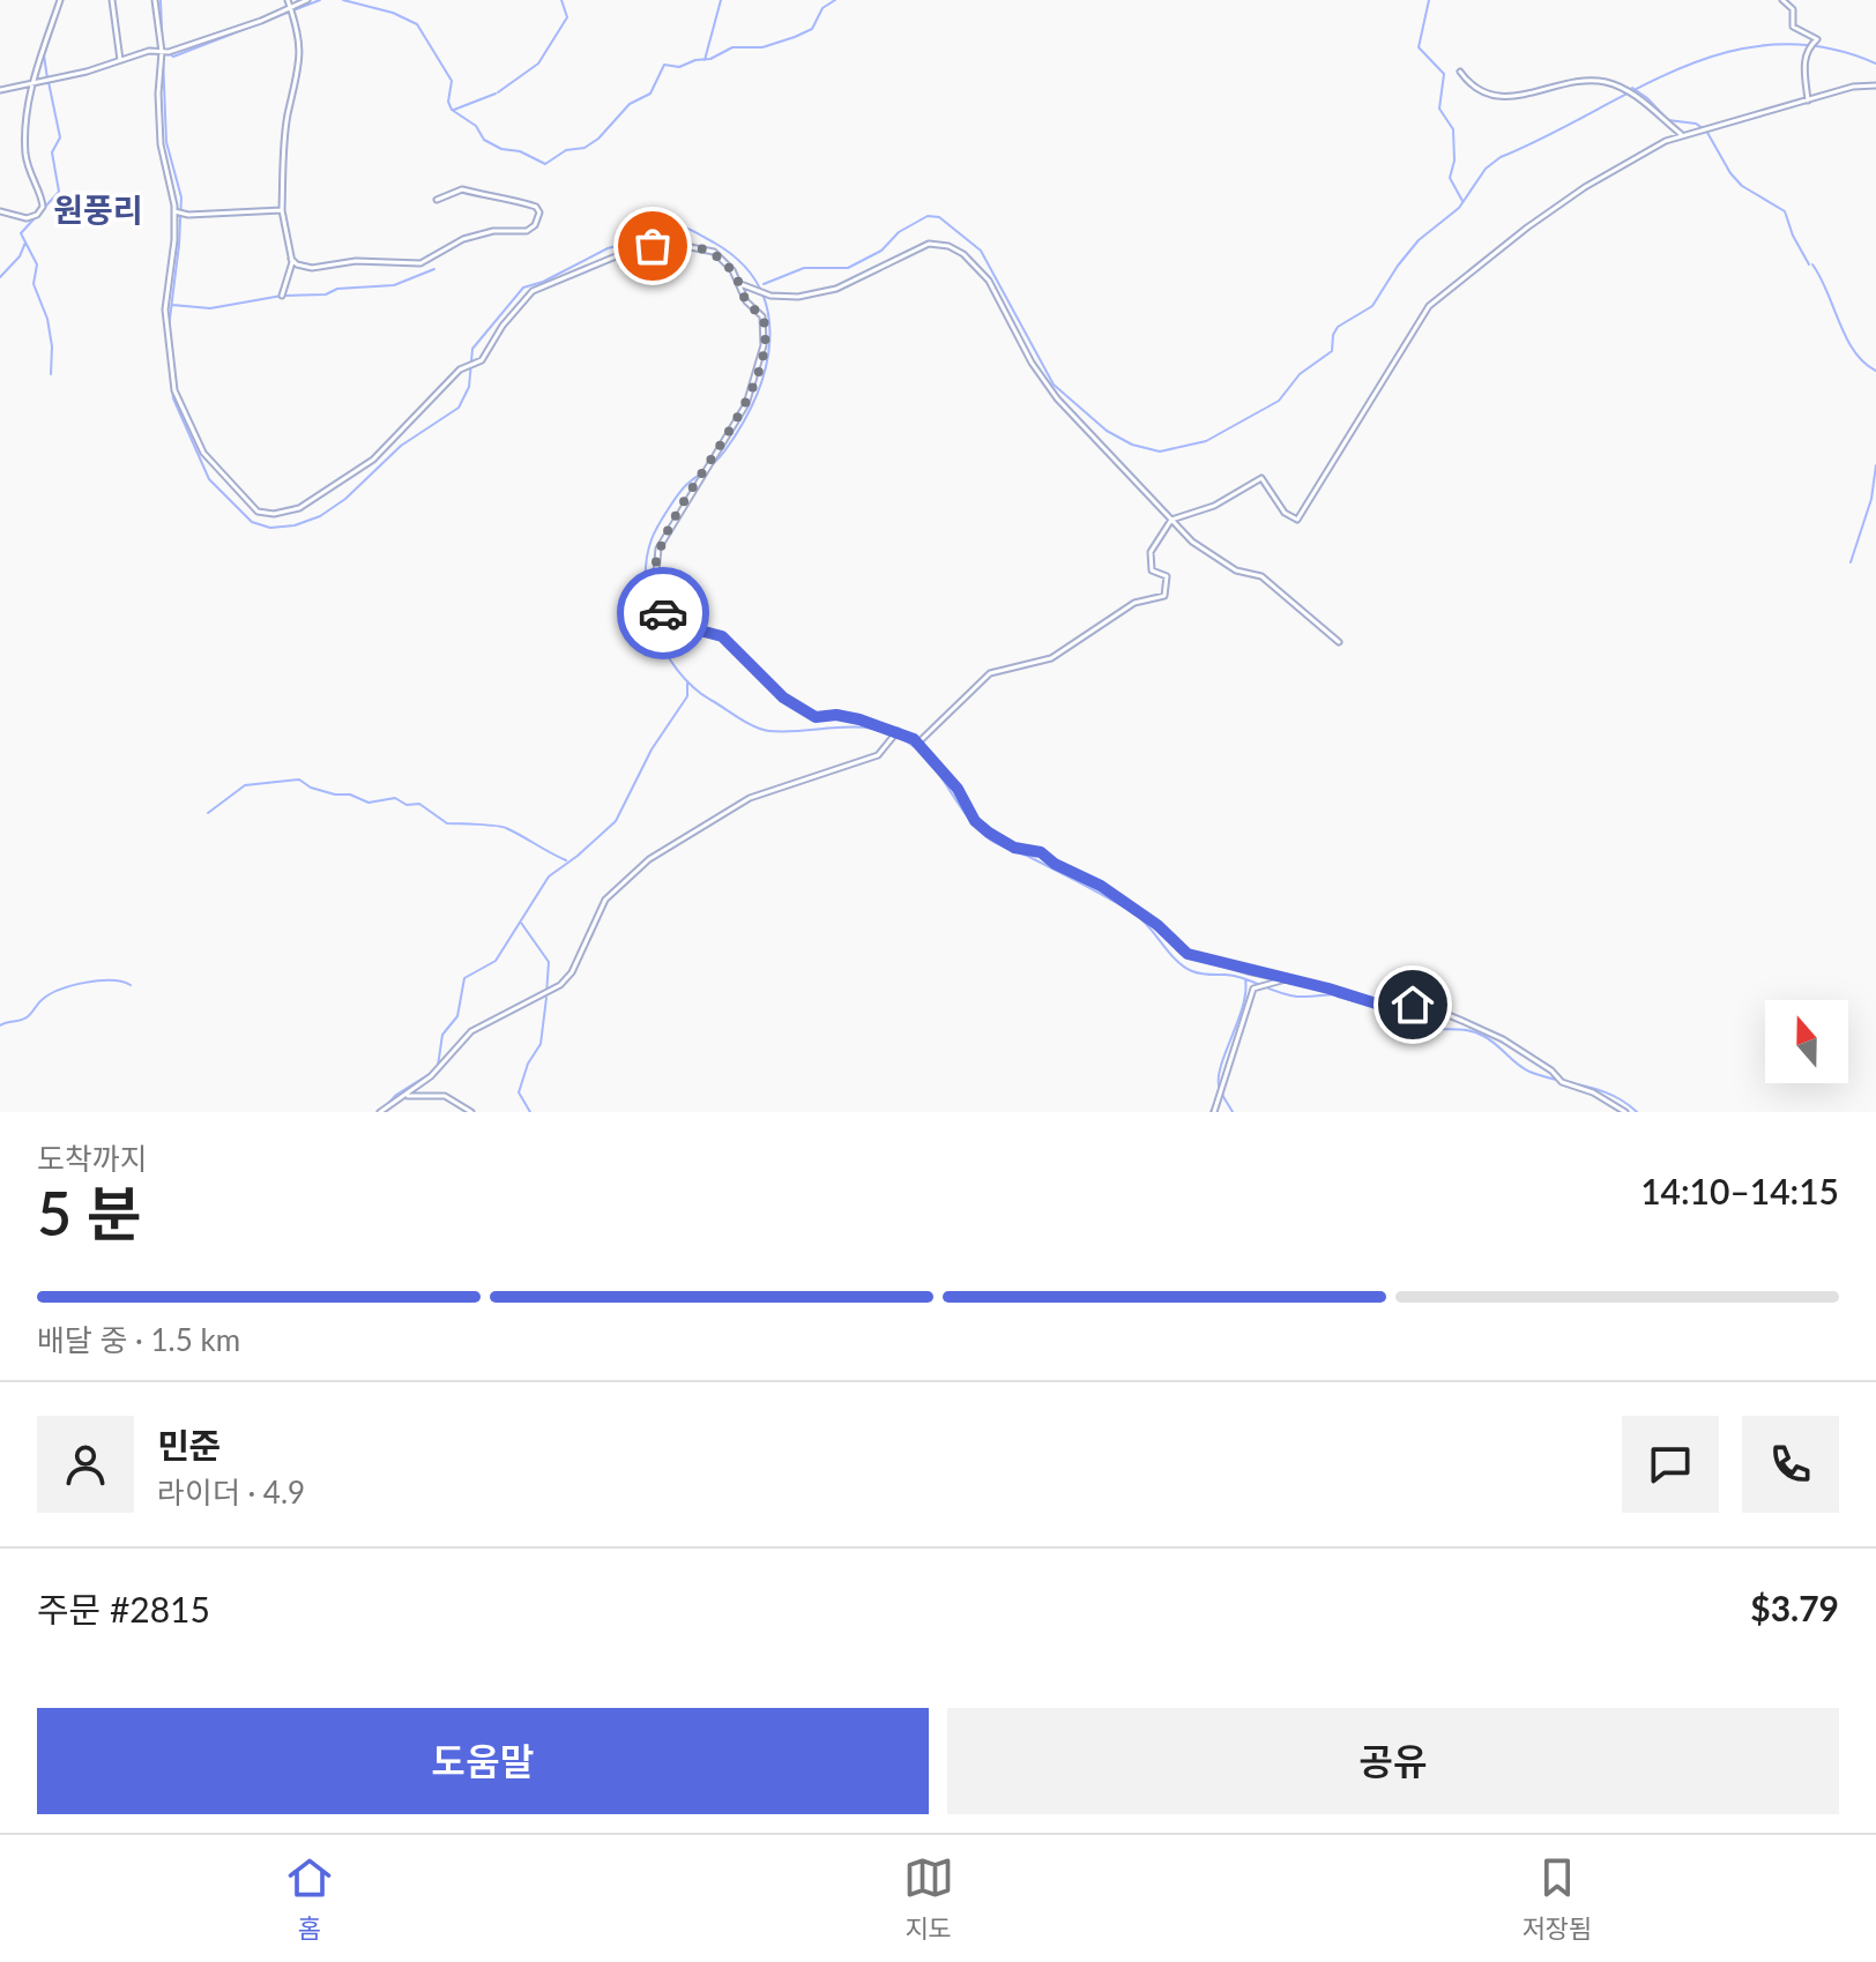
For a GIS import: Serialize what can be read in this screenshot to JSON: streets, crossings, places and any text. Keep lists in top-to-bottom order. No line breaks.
{"districts":["원풍리"],"north":"top","page":{"heading":["5 분","도착까지","14:10–14:15"],"panel":["민준","라이더 · 4.9","주문 #2815","$3.79"],"bar":"배달 중 · 1.5 km","buttons":["도움말","공유"],"tabs":["홈","지도","저장됨"]}}
